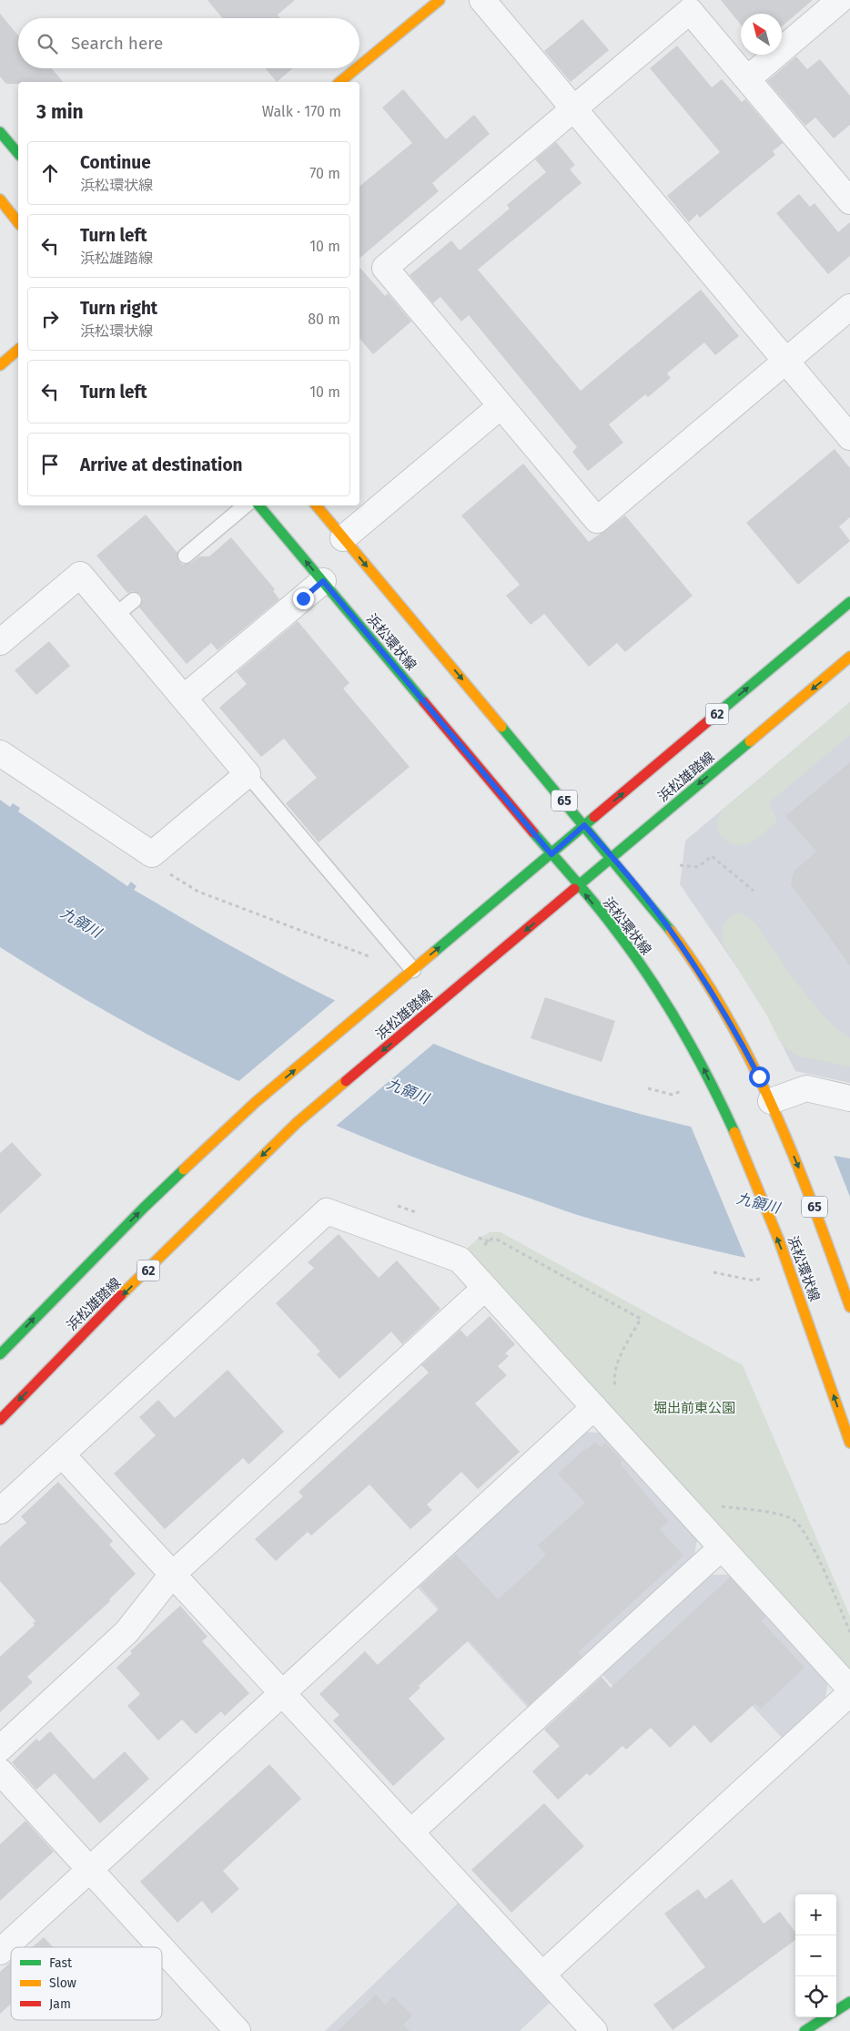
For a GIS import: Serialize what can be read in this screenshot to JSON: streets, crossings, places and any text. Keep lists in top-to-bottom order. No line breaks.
{"streets":{"main road":["浜松環状線","62","浜松雄踏線","65"]},"crossings":[["浜松環状線","浜松雄踏線"],["浜松雄踏線","65"]],"water":["九領川"],"parks":["堀出前東公園"],"legend":["Fast","Slow","Jam"],"north":"top left","page":{"search":"Search here","heading":["3 min","Walk · 170 m"],"list":[["Continue","浜松環状線","70 m"],["Turn left","浜松雄踏線","10 m"],["Turn right","浜松環状線","80 m"],["Turn left","10 m"],"Arrive at destination"],"map_buttons":["+","−"]}}
